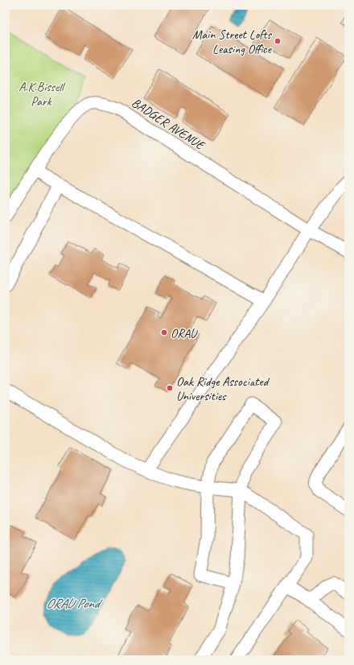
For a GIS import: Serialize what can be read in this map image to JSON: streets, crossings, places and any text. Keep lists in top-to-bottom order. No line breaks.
{"streets":{"street":["BADGER AVENUE"]},"water":["ORAU Pond"],"parks":["A.K.Bissell Park"],"places":["Main Street Lofts Leasing Office","ORAU","Oak Ridge Associated Universities"]}
